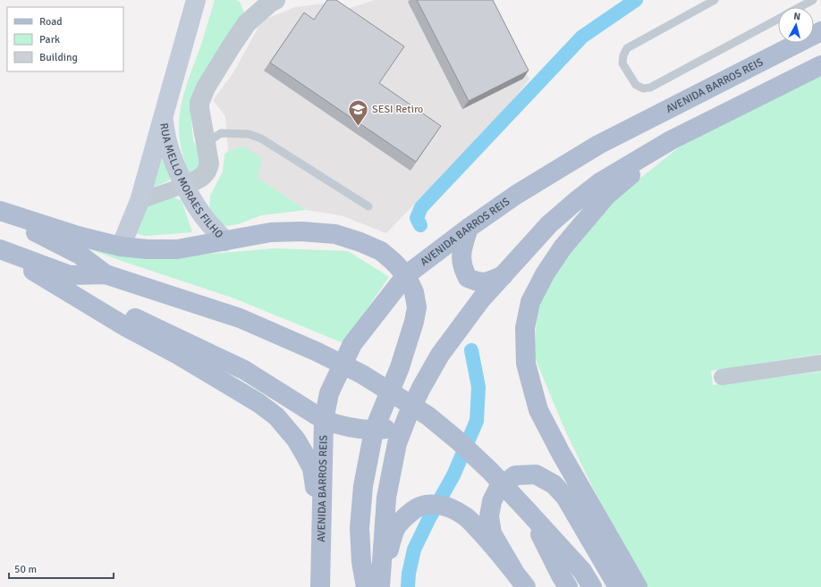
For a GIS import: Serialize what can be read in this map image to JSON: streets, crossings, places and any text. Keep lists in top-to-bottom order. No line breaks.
{"streets":{"main road":["AVENIDA BARROS REIS","RUA MELLO MORAES FILHO"]},"places":{"school or university":["SESI Retiro"]},"legend":["Road","Park","Building"],"scale_bar":"50 m","north":"top"}
